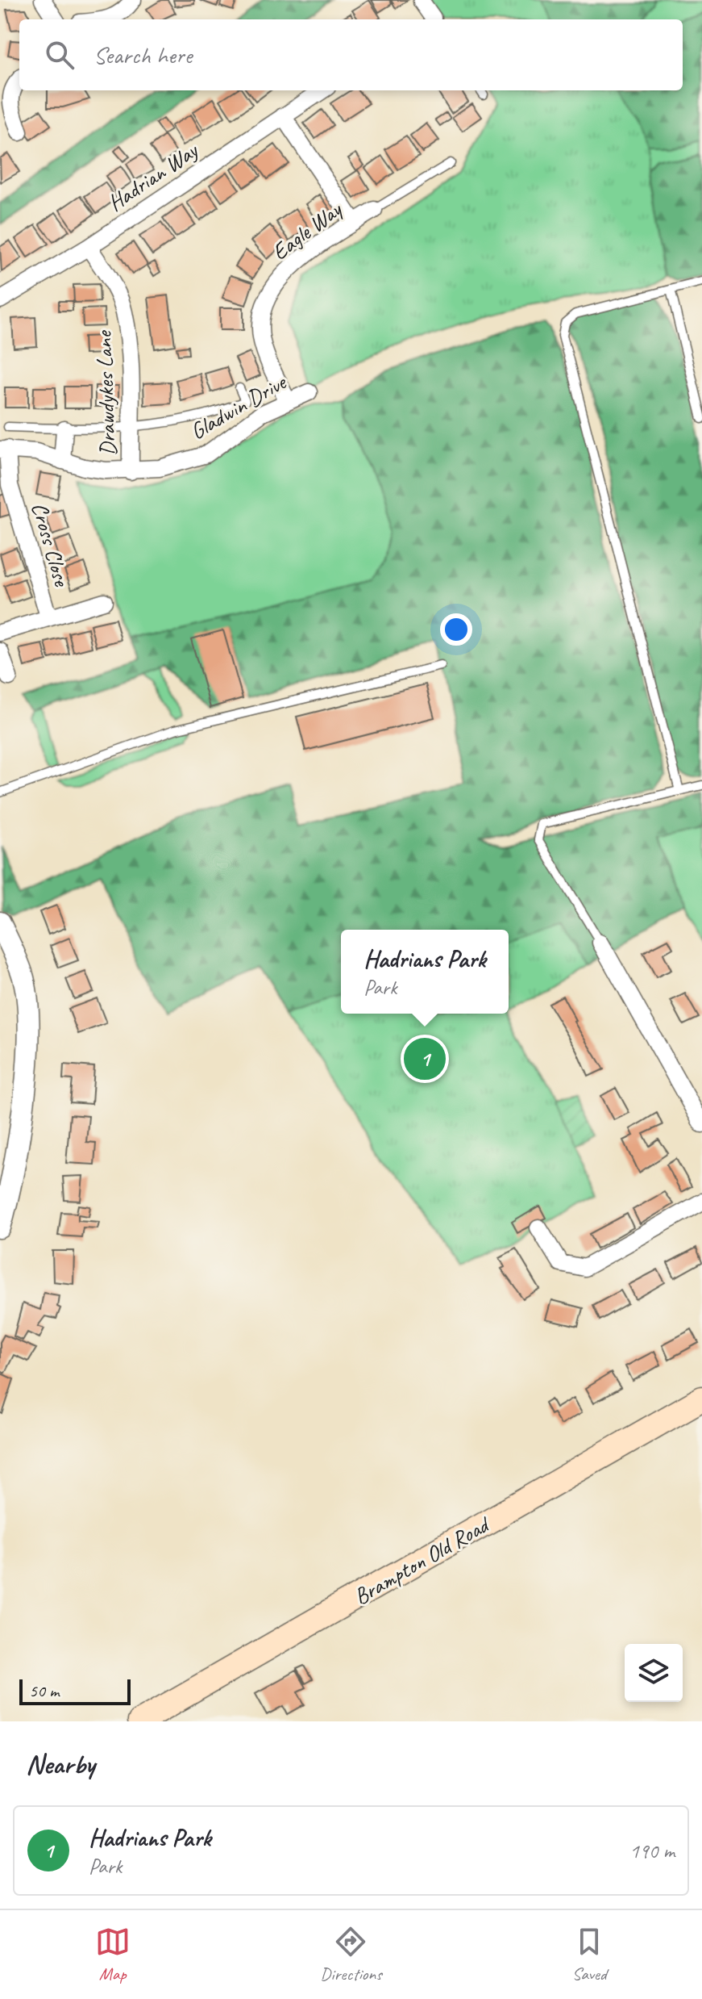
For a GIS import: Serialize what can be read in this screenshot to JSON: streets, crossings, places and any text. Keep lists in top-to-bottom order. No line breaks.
{"streets":{"main road":["Brampton Old Road"],"street":["Hadrian Way","Eagle Way","Drawdykes Lane","Gladwin Drive","Cross Close"]},"crossings":[["Hadrian Way","Drawdykes Lane"],["Eagle Way","Gladwin Drive"],["Drawdykes Lane","Gladwin Drive"],["Gladwin Drive","Cross Close"]],"scale_bar":"50 m","page":{"search":"Search here","popup":["Hadrians Park","Park"],"pins":"1","scale":"50 m","heading":"Nearby","list":[{"mark":"1","name":"Hadrians Park","note":"Park","value":"190 m"}],"nav":["Map","Directions","Saved"]}}
